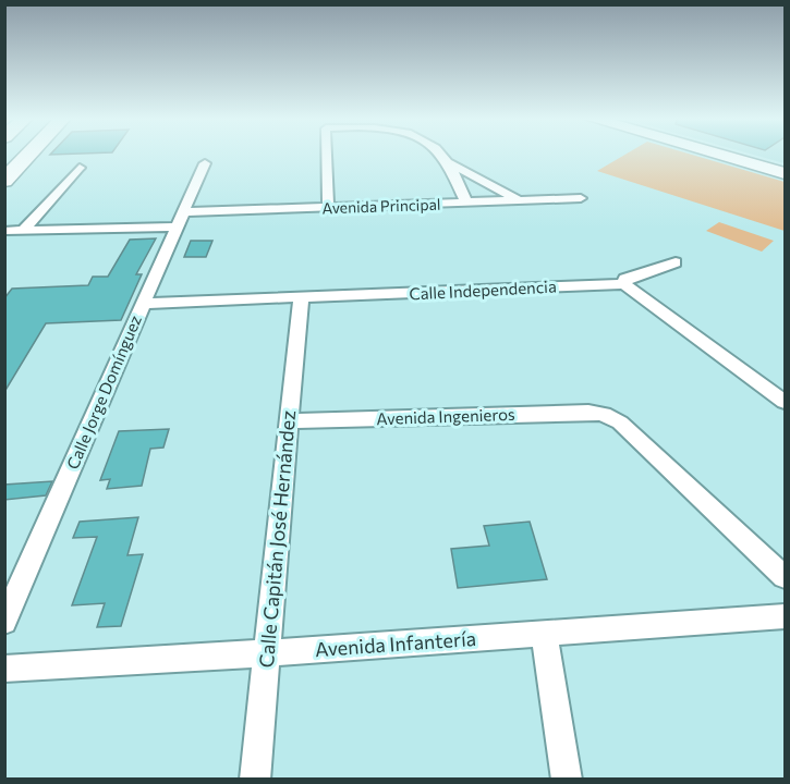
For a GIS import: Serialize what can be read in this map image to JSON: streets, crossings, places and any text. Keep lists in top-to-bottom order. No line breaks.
{"streets":{"street":["Avenida Principal","Calle Independencia","Calle Jorge Domínguez","Avenida Ingenieros","Calle Capitán José Hernández","Avenida Infantería"]},"crossings":[["Avenida Principal","Calle Jorge Domínguez"],["Calle Independencia","Calle Jorge Domínguez"],["Calle Independencia","Calle Capitán José Hernández"],["Avenida Ingenieros","Calle Capitán José Hernández"],["Calle Capitán José Hernández","Avenida Infantería"]]}
